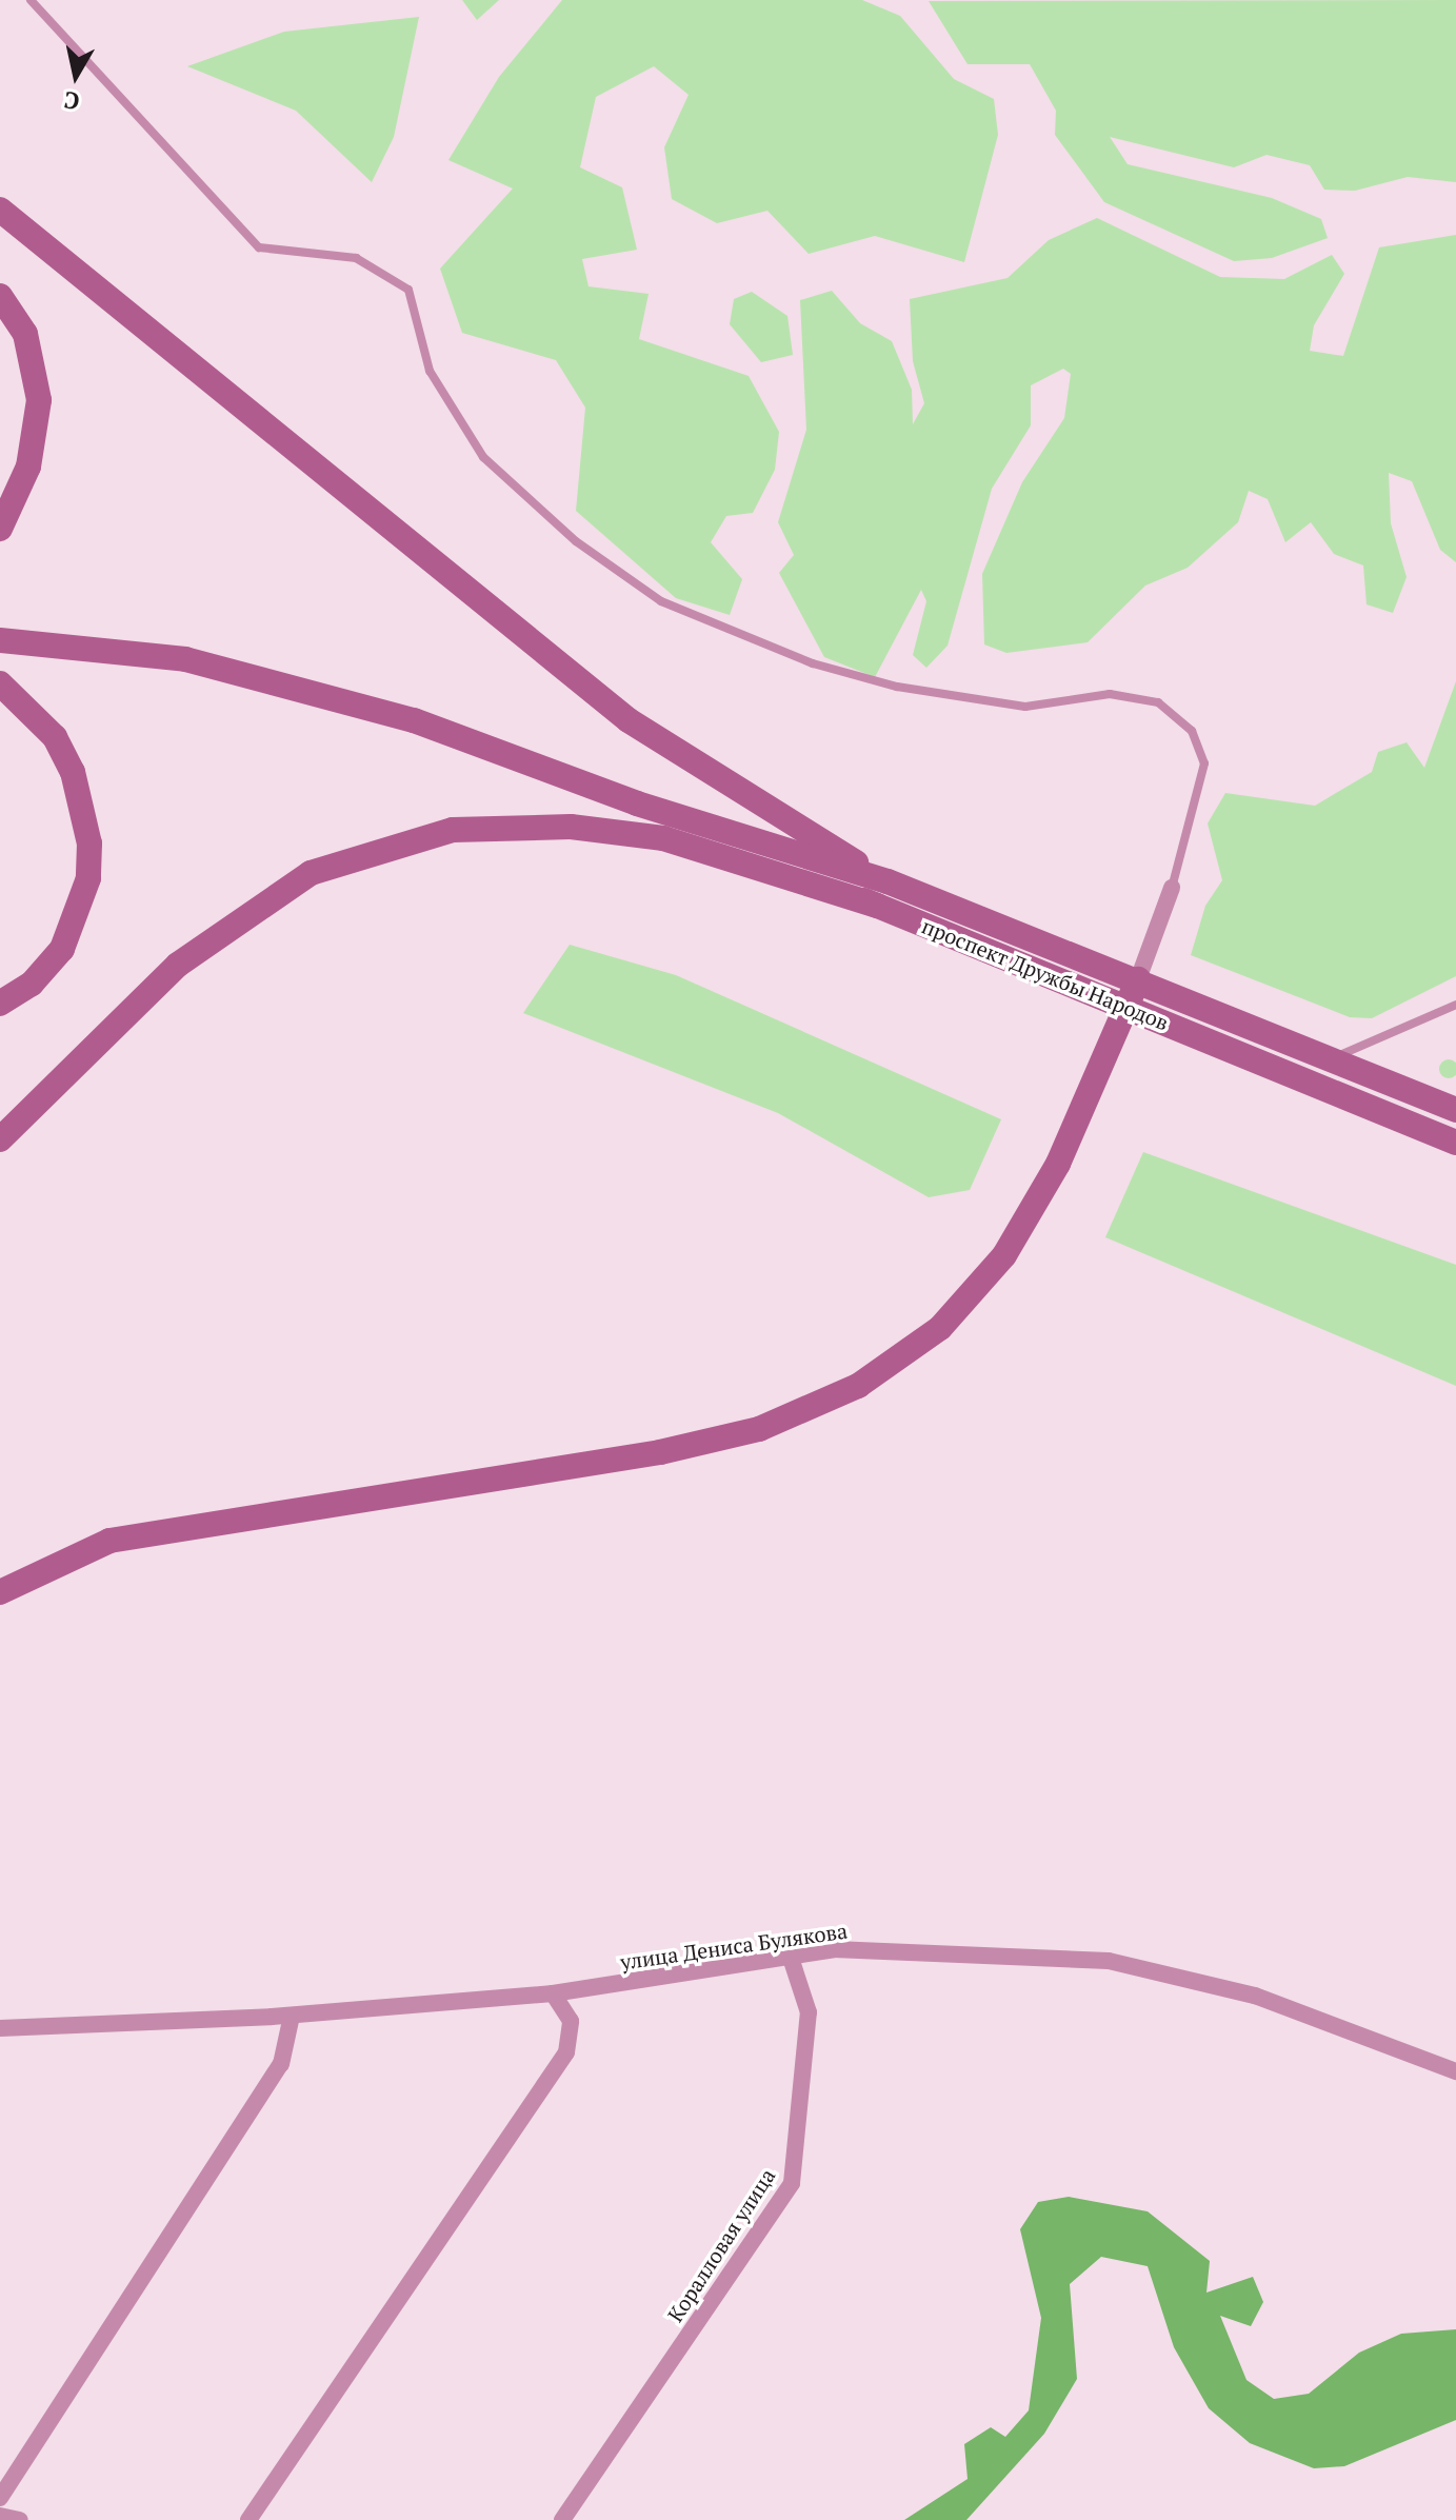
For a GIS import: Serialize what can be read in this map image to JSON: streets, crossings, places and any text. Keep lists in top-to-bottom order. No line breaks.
{"streets":{"main road":["проспект Дружбы Народов"],"street":["улица Дениса Булякова","Коралловая улица"]},"crossings":[["улица Дениса Булякова","Коралловая улица"]],"north":"bottom"}
